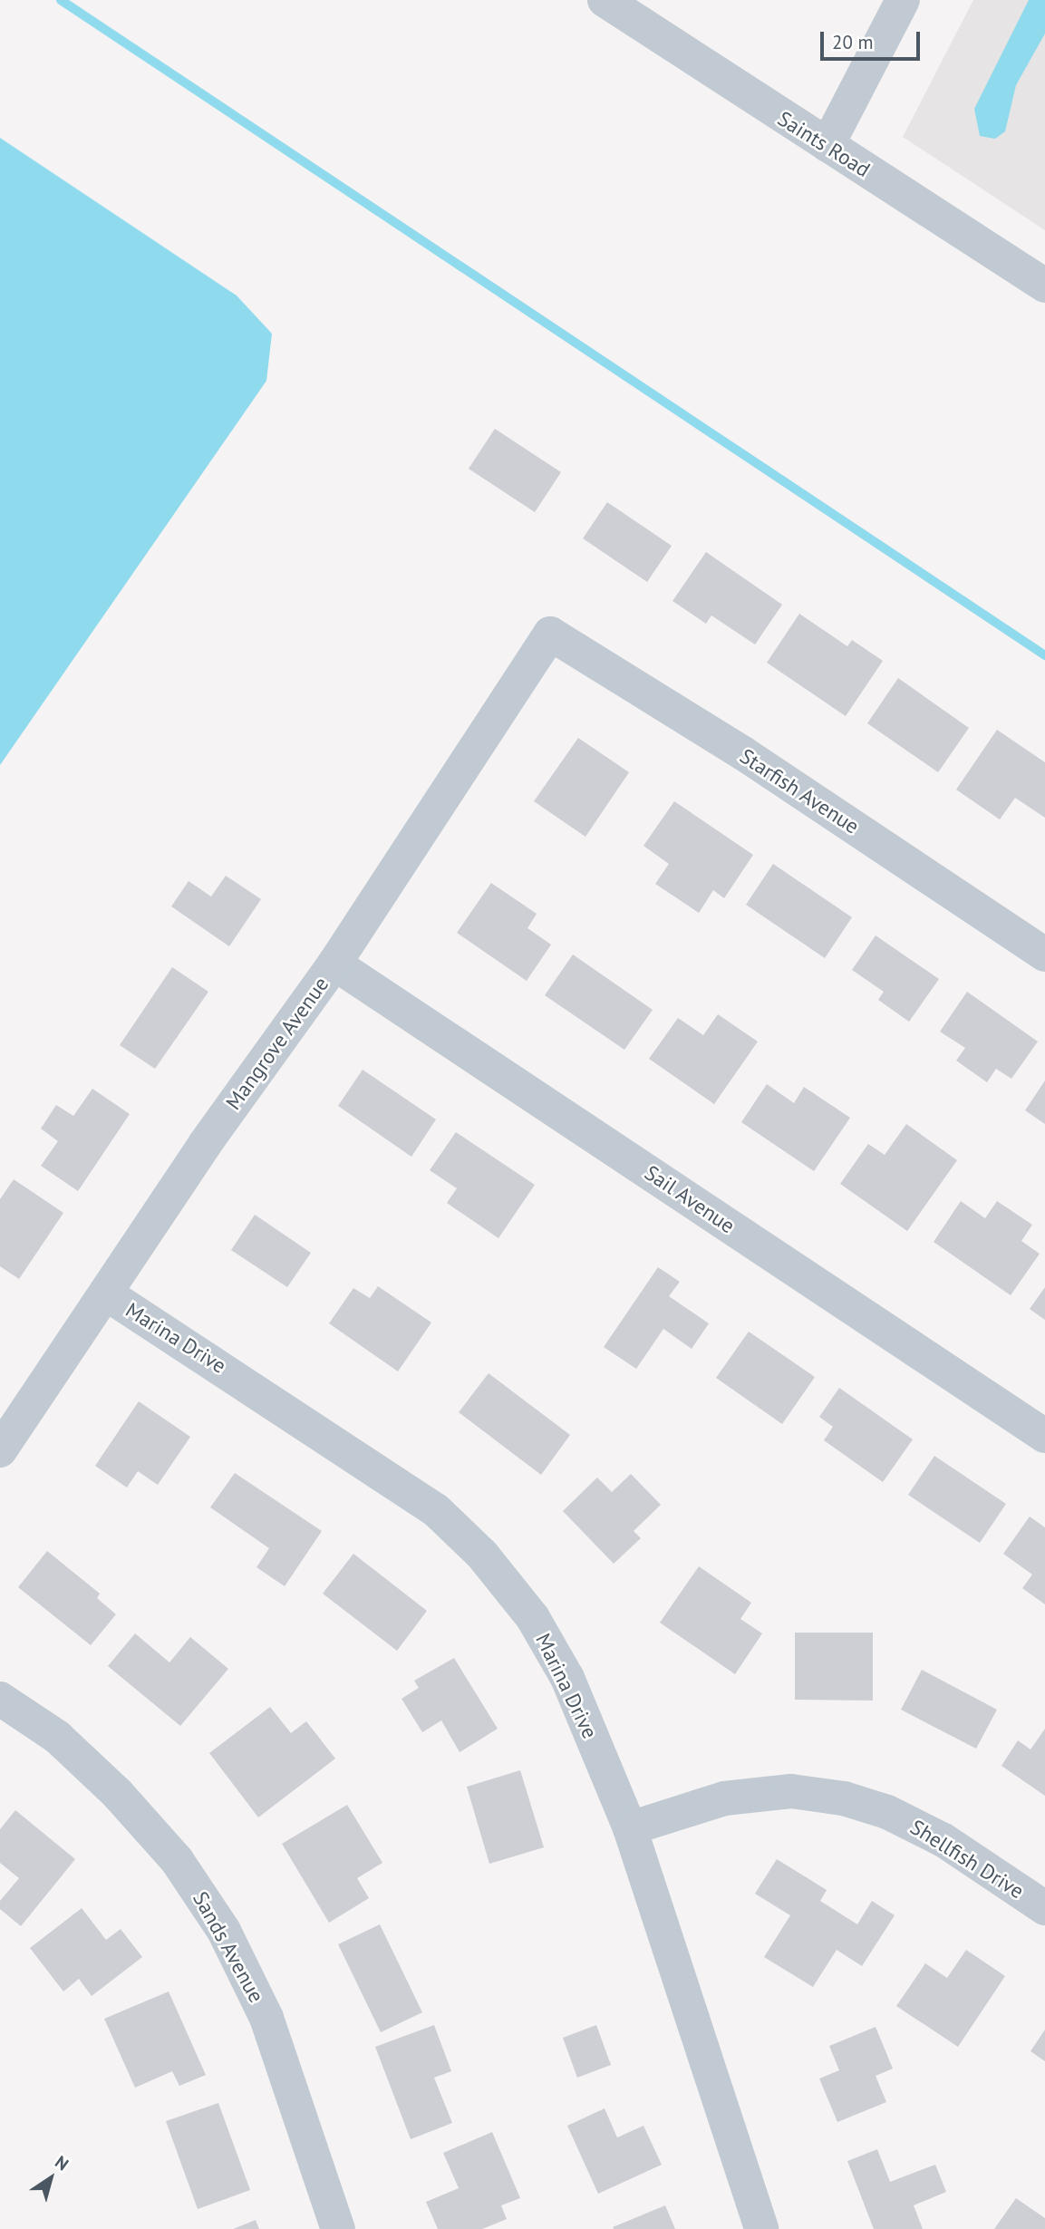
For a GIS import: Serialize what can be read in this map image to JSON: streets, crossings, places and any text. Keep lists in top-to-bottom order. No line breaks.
{"streets":{"street":["Saints Road","Starfish Avenue","Mangrove Avenue","Sail Avenue","Marina Drive","Shellfish Drive","Sands Avenue"]},"crossings":[["Starfish Avenue","Mangrove Avenue"],["Mangrove Avenue","Sail Avenue"],["Mangrove Avenue","Marina Drive"],["Marina Drive","Shellfish Drive"]],"scale_bar":"20 m","north":"top right"}
